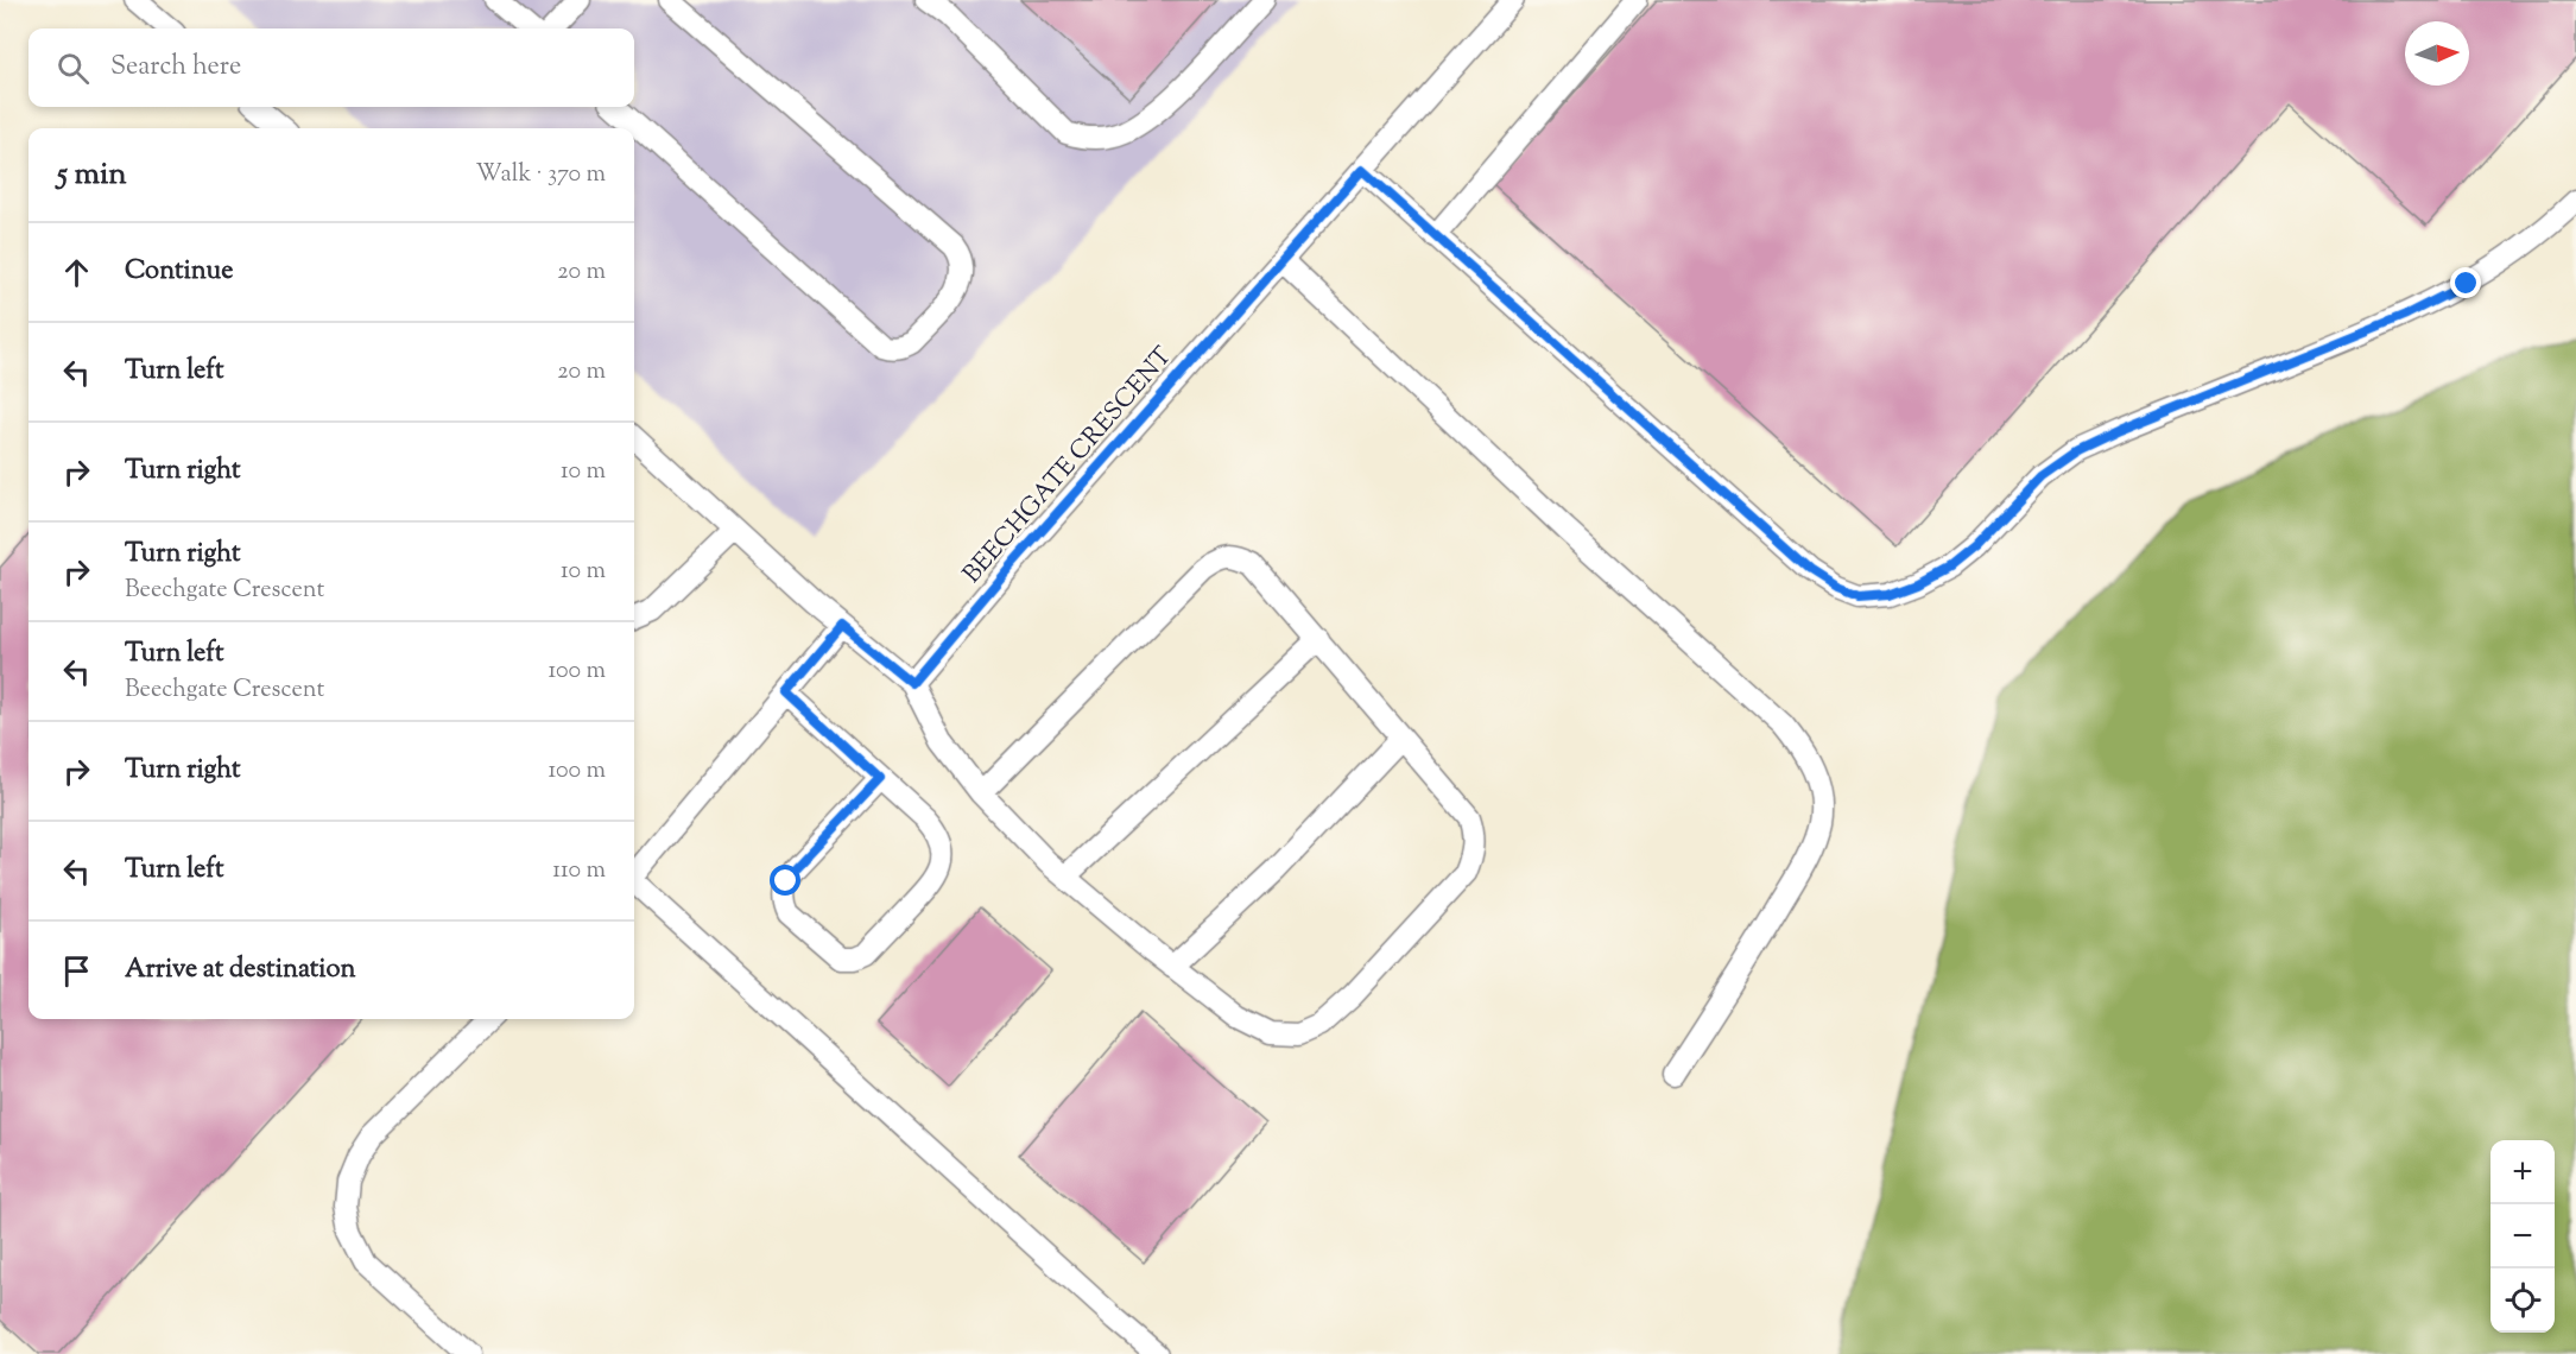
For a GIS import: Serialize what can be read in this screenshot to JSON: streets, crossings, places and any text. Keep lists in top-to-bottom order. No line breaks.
{"streets":{"lane":["BEECHGATE CRESCENT"]},"north":"right","page":{"search":"Search here","heading":["5 min","Walk · 370 m"],"list":[["Continue","20 m"],["Turn left","20 m"],["Turn right","10 m"],["Turn right","Beechgate Crescent","10 m"],["Turn left","Beechgate Crescent","100 m"],["Turn right","100 m"],["Turn left","110 m"],"Arrive at destination"],"map_buttons":["+","−"]}}
